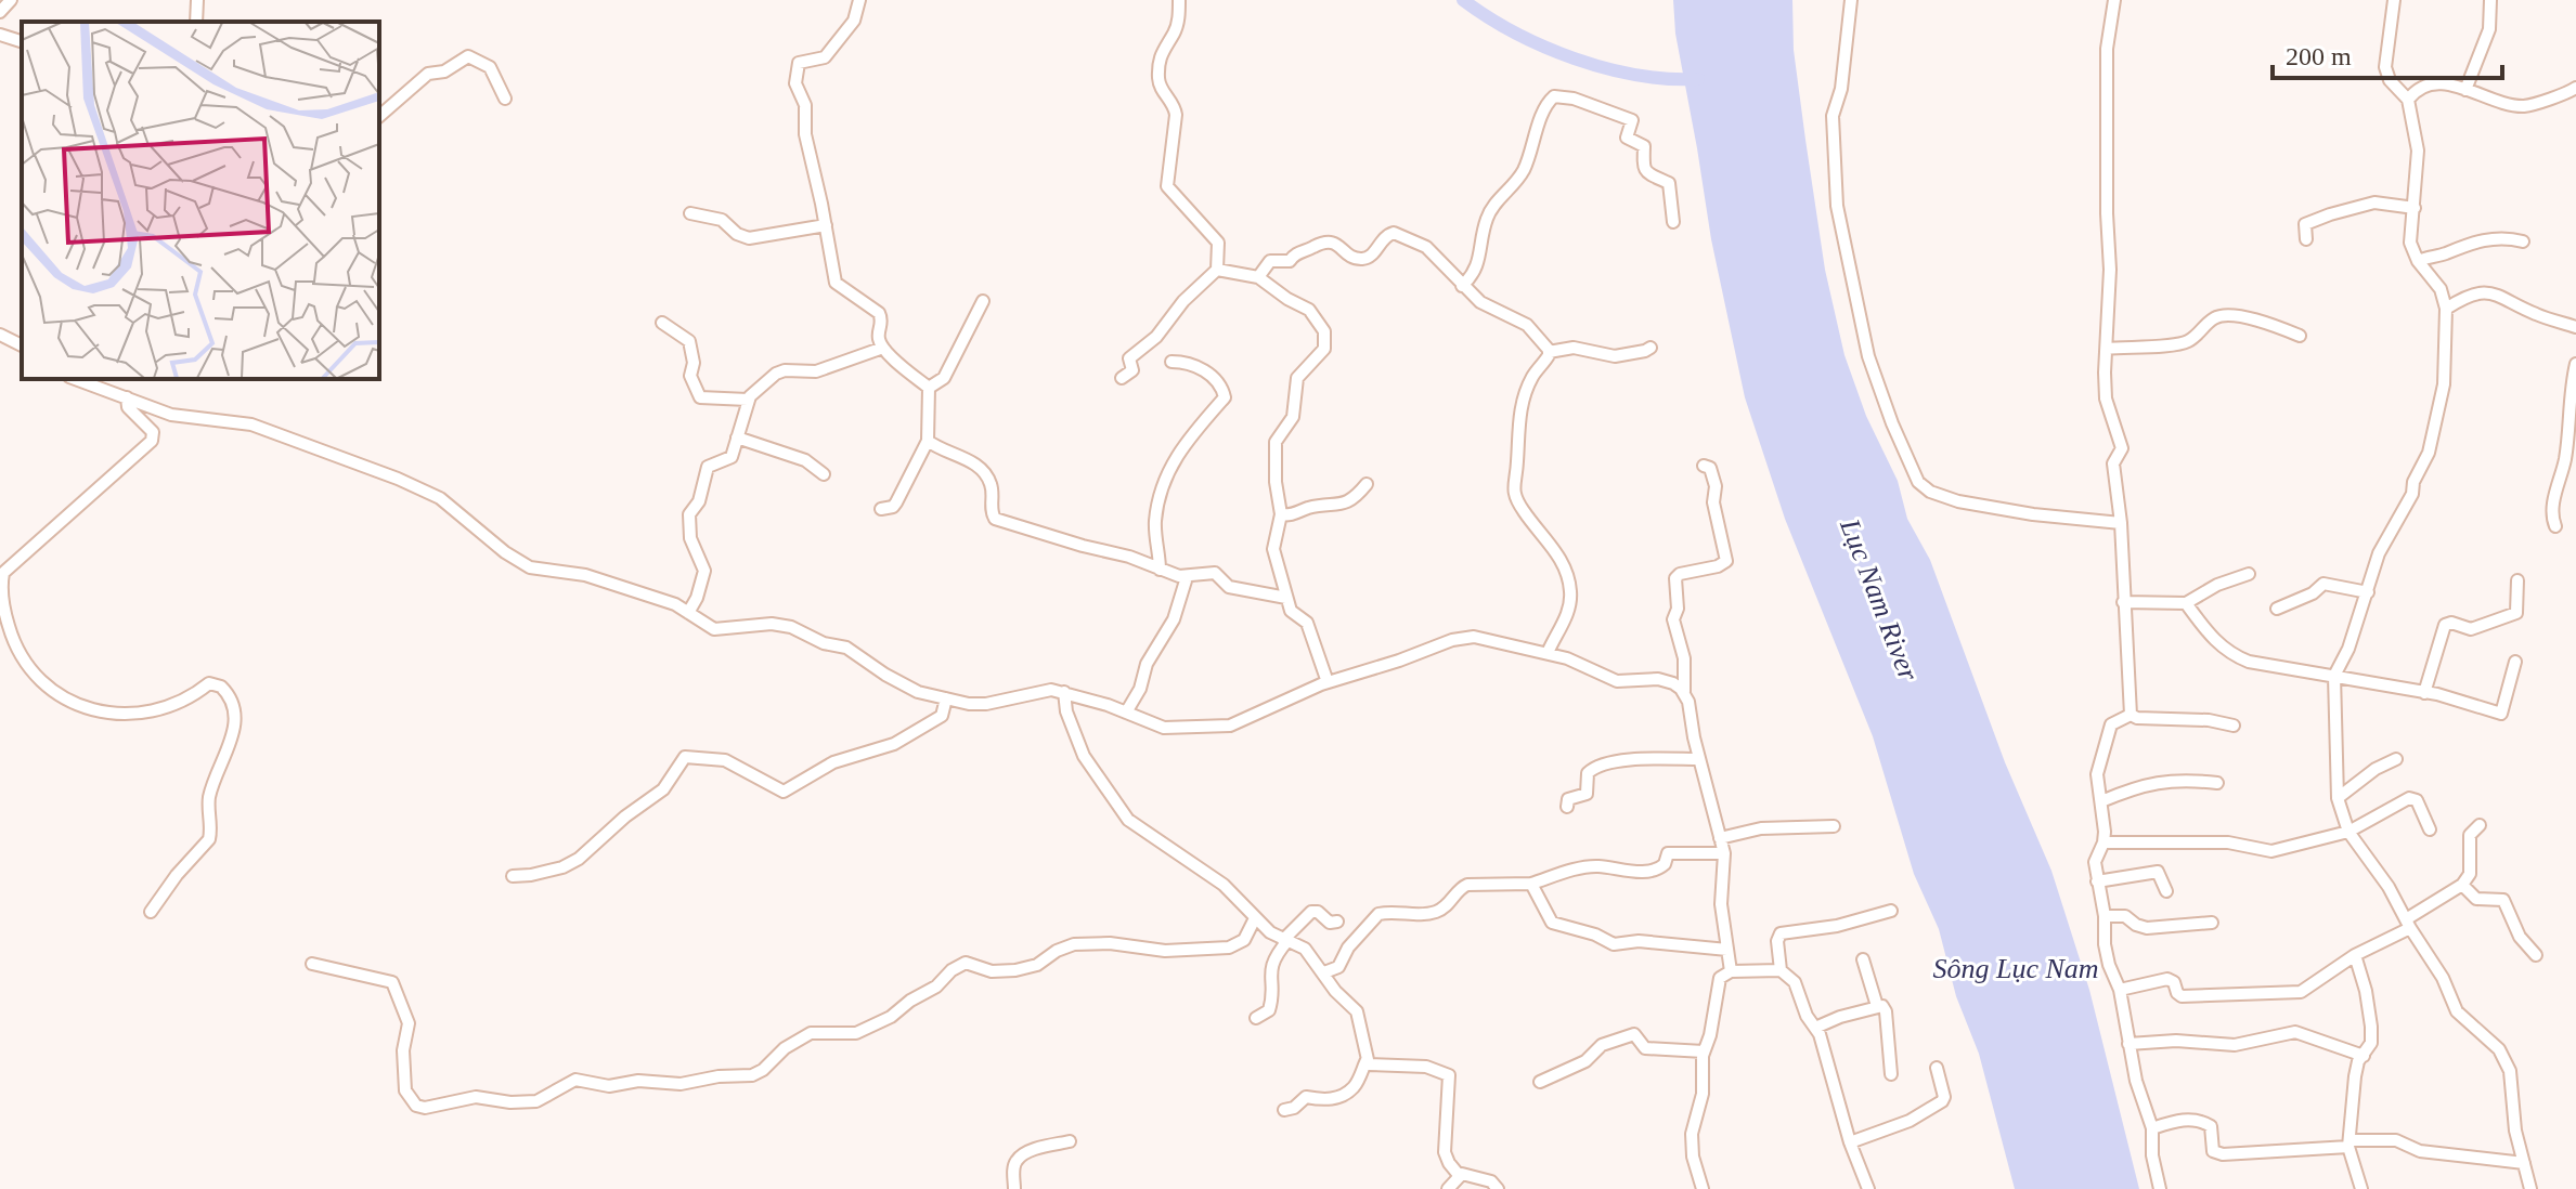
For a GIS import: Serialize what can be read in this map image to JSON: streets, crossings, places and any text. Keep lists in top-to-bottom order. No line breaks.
{"water":["Lục Nam River","Sông Lục Nam"],"scale_bar":"200 m"}
